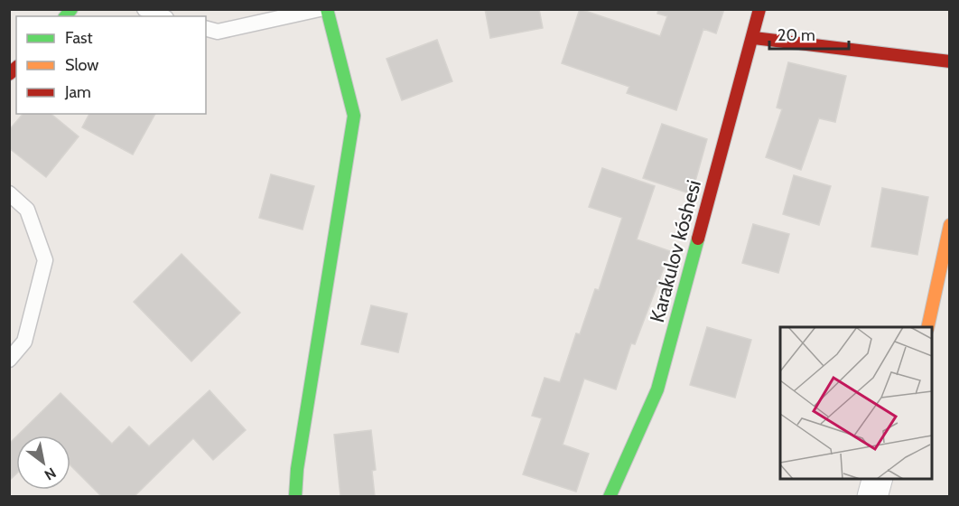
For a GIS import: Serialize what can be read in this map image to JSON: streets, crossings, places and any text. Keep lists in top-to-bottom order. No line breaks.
{"streets":{"street":["Karakulov kóshesi"]},"legend":["Fast","Slow","Jam"],"scale_bar":"20 m","north":"bottom right"}
